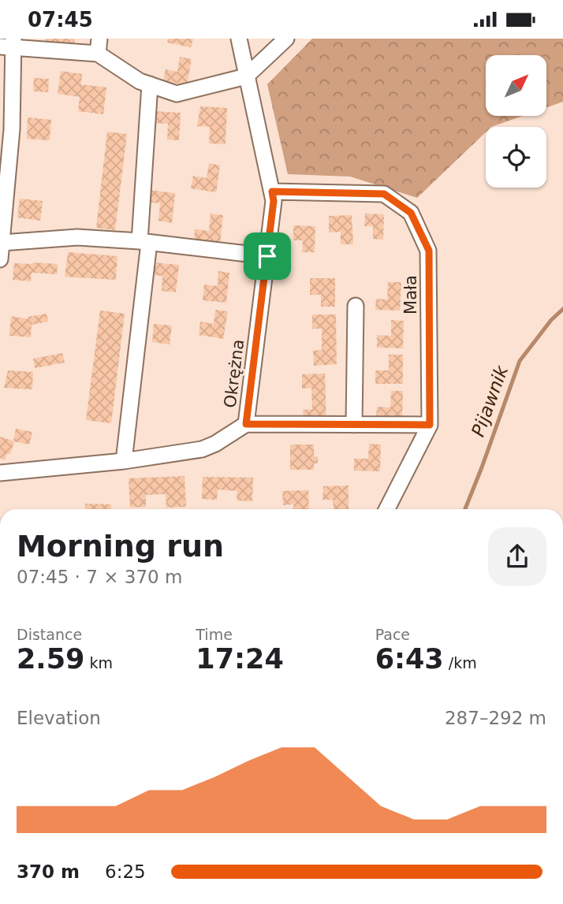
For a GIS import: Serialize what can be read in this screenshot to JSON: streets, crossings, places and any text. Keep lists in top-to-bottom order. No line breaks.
{"streets":{"street":["Mała","Okrężna"]},"crossings":[["Mała","Okrężna"]],"water":["Pijawnik"],"north":"top right","page":{"status":"07:45","heading":["Morning run","07:45 · 7 × 370 m"],"stats":[["Distance","2.59 km"],["Time","17:24"],["Pace","6:43 /km"]],"chart":["Elevation","287–292 m"],"list":[{"name":"370 m","note":"6:25"}]}}
